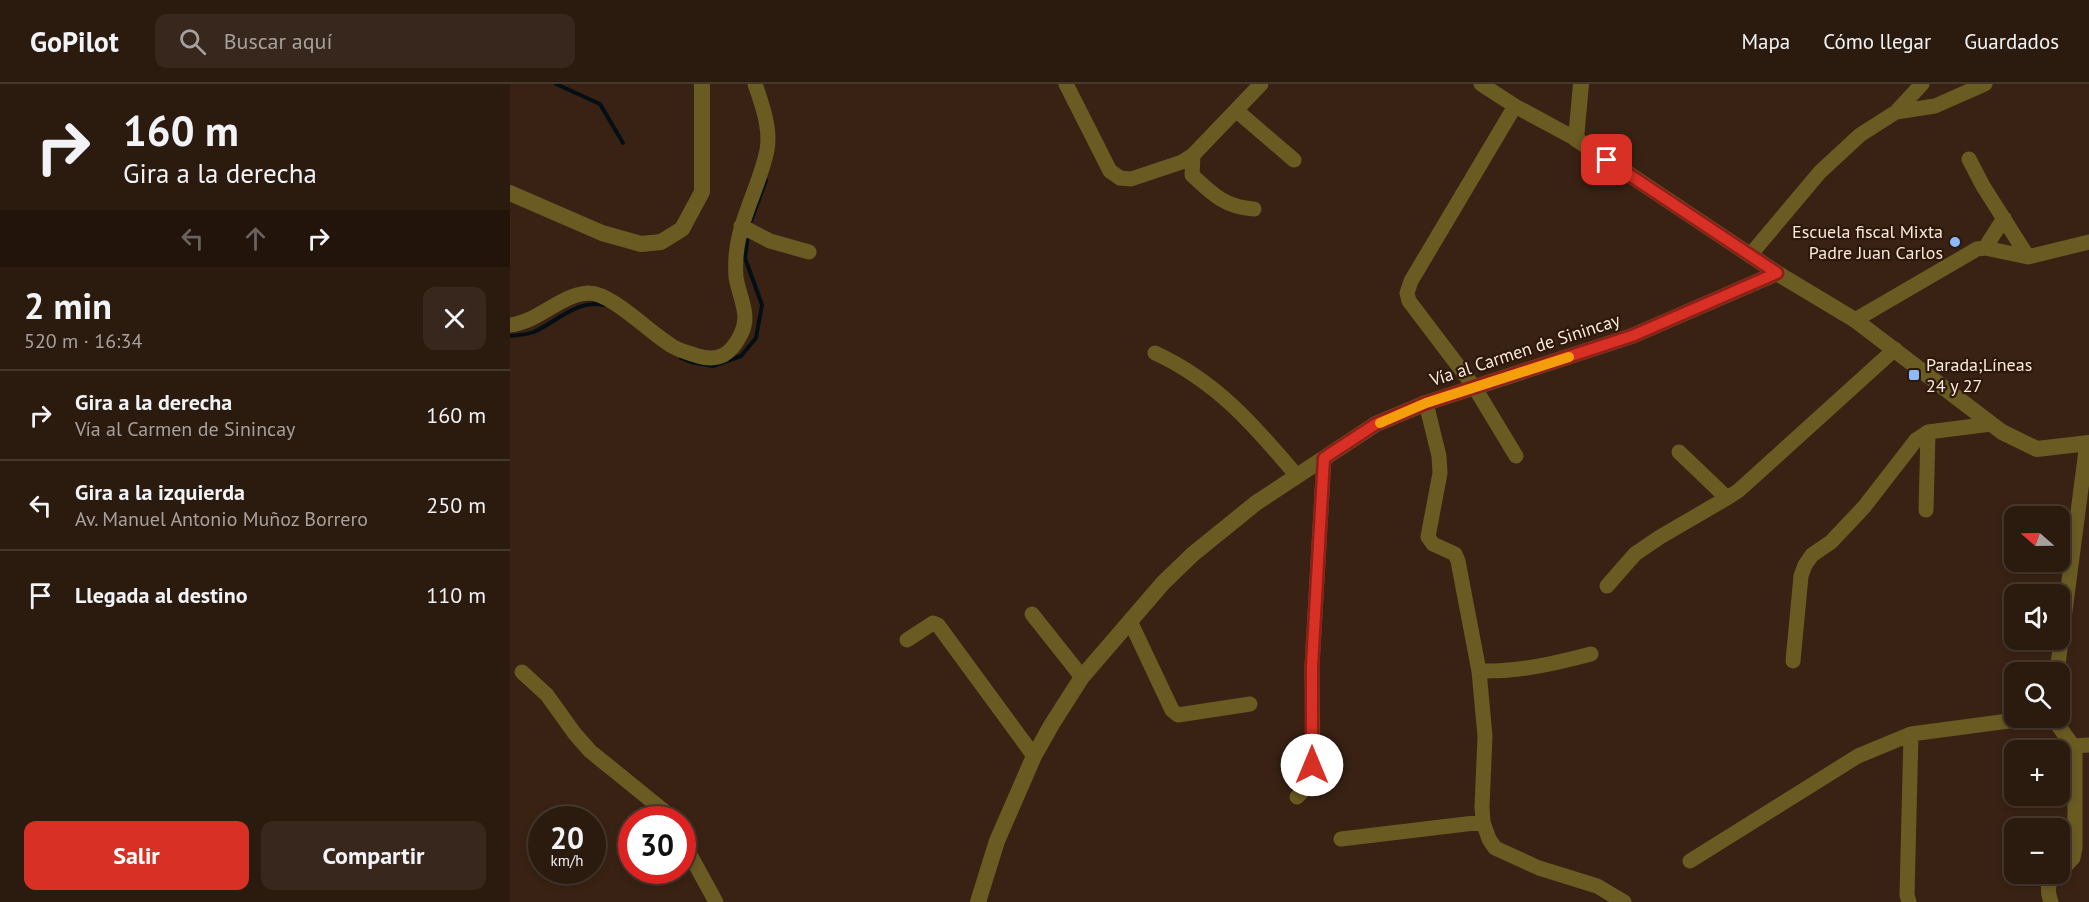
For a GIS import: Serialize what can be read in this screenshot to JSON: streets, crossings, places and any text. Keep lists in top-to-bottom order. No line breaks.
{"streets":{"street":["Vía al Carmen de Sinincay"]},"places":{"other":["Escuela fiscal Mixta Padre Juan Carlos"],"transit":["Parada;Líneas 24 y 27"]},"north":"left","page":{"header":"GoPilot","search":"Buscar aquí","nav":["Mapa","Cómo llegar","Guardados"],"turn":["160 m","Gira a la derecha"],"heading":["2 min","520 m · 16:34"],"list":[{"name":"Gira a la derecha","note":"Vía al Carmen de Sinincay","value":"160 m"},{"name":"Gira a la izquierda","note":"Av. Manuel Antonio Muñoz Borrero","value":"250 m"},{"name":"Llegada al destino","value":"110 m"}],"map_buttons":["+","−"],"speed":"20 km/h","limit":"30","buttons":["Salir","Compartir"]}}
